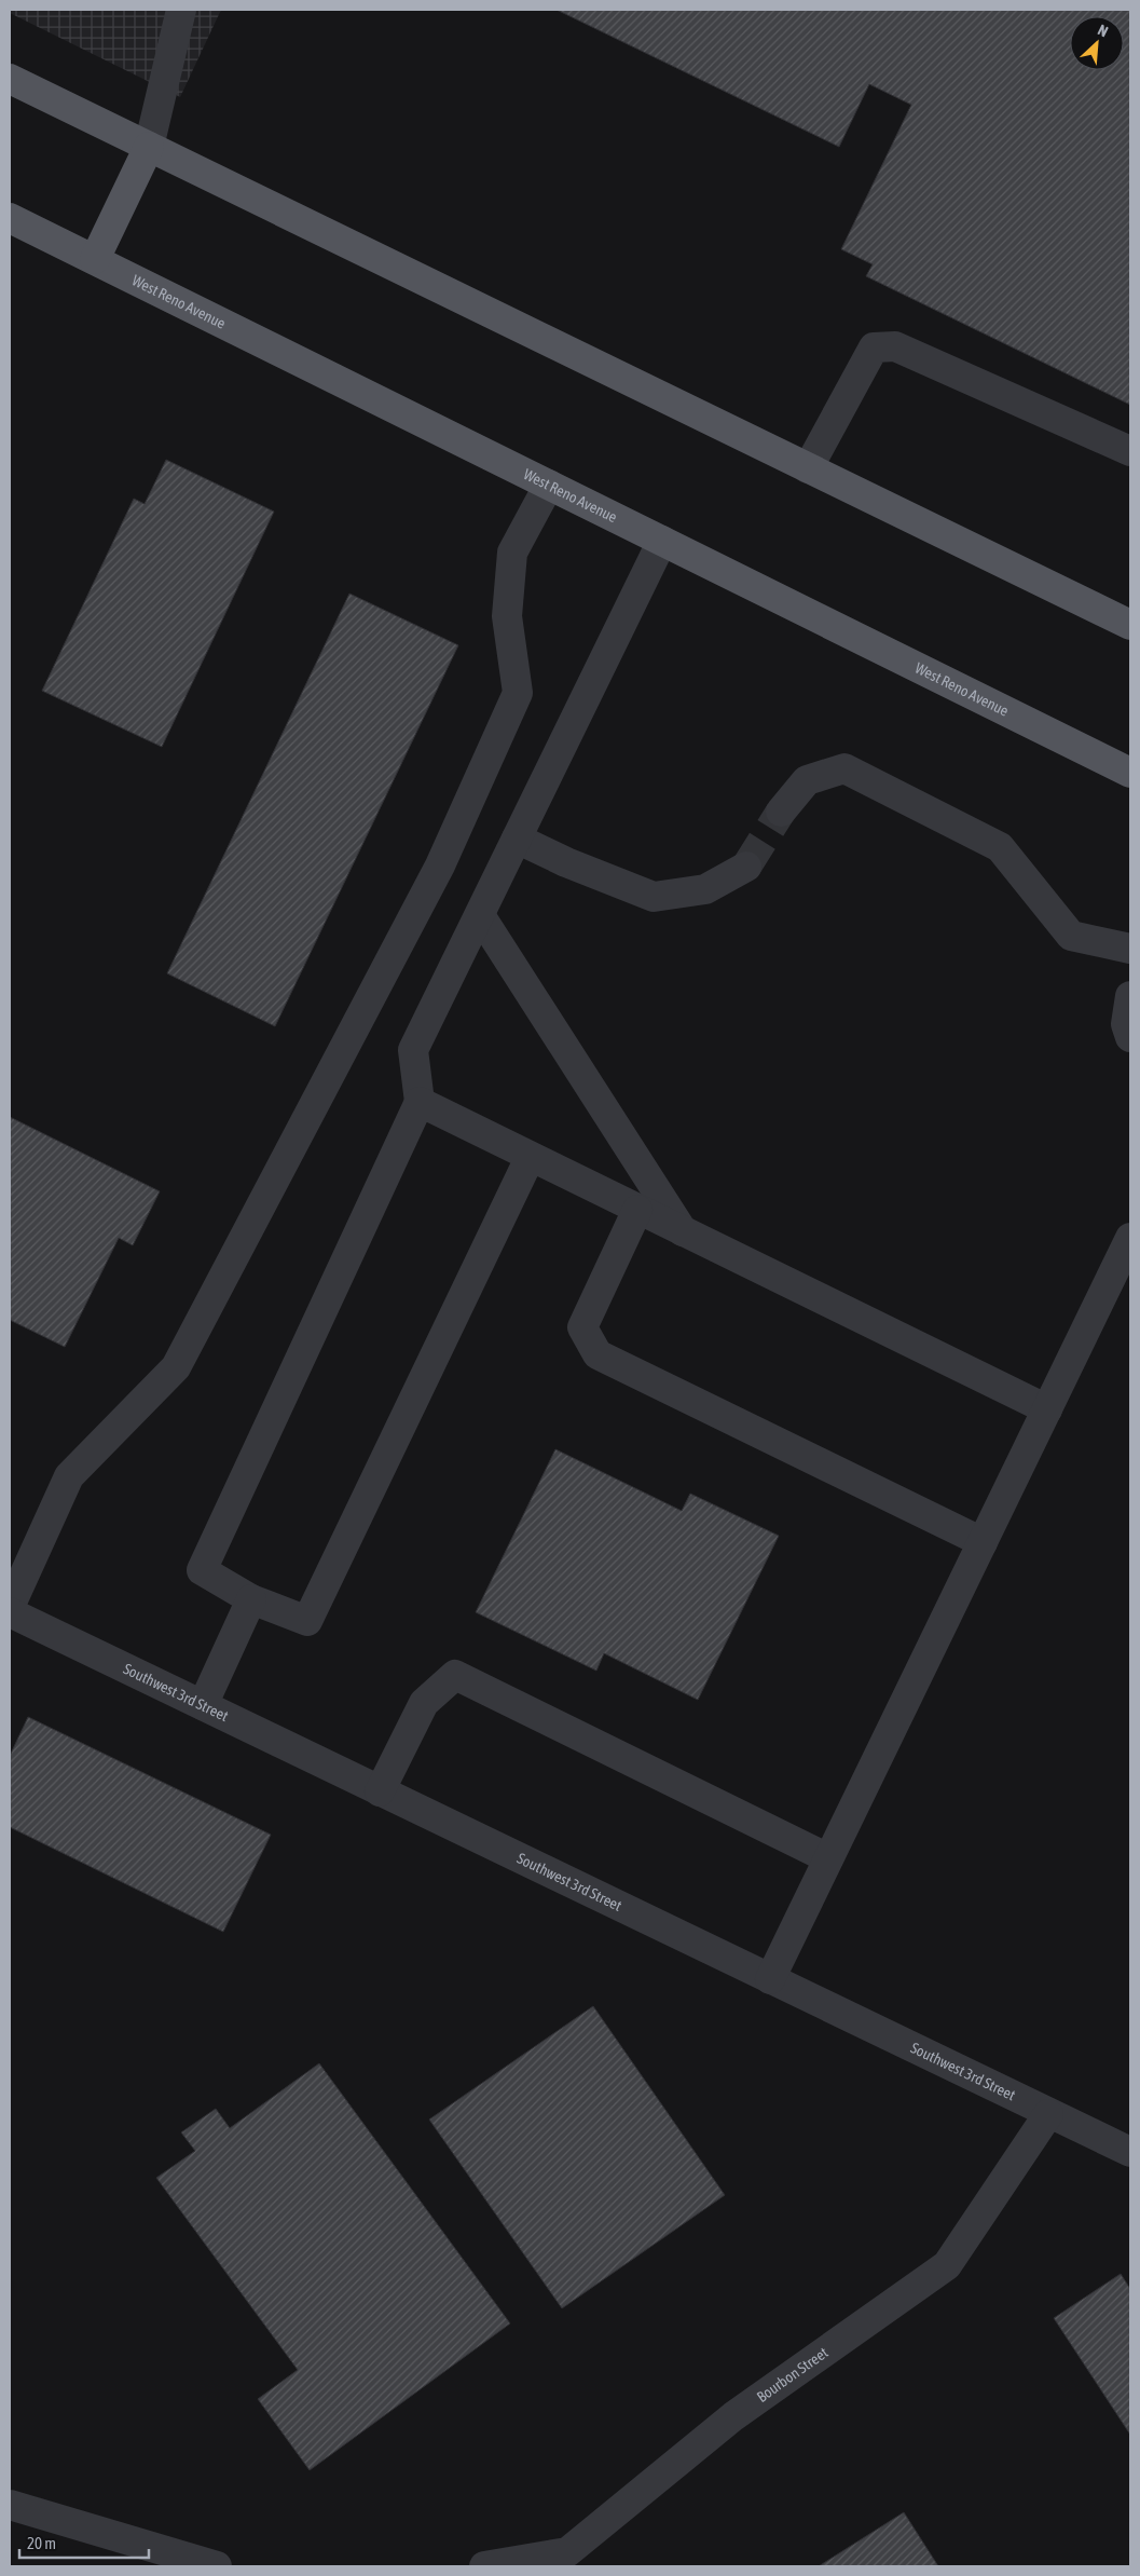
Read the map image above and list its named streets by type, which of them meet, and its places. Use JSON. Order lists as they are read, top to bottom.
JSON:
{
  "streets": {
    "main road": ["West Reno Avenue"],
    "street": ["Southwest 3rd Street", "Bourbon Street"]
  },
  "crossings": [
    ["Southwest 3rd Street", "Bourbon Street"]
  ],
  "scale_bar": "20 m",
  "north": "top right"
}
